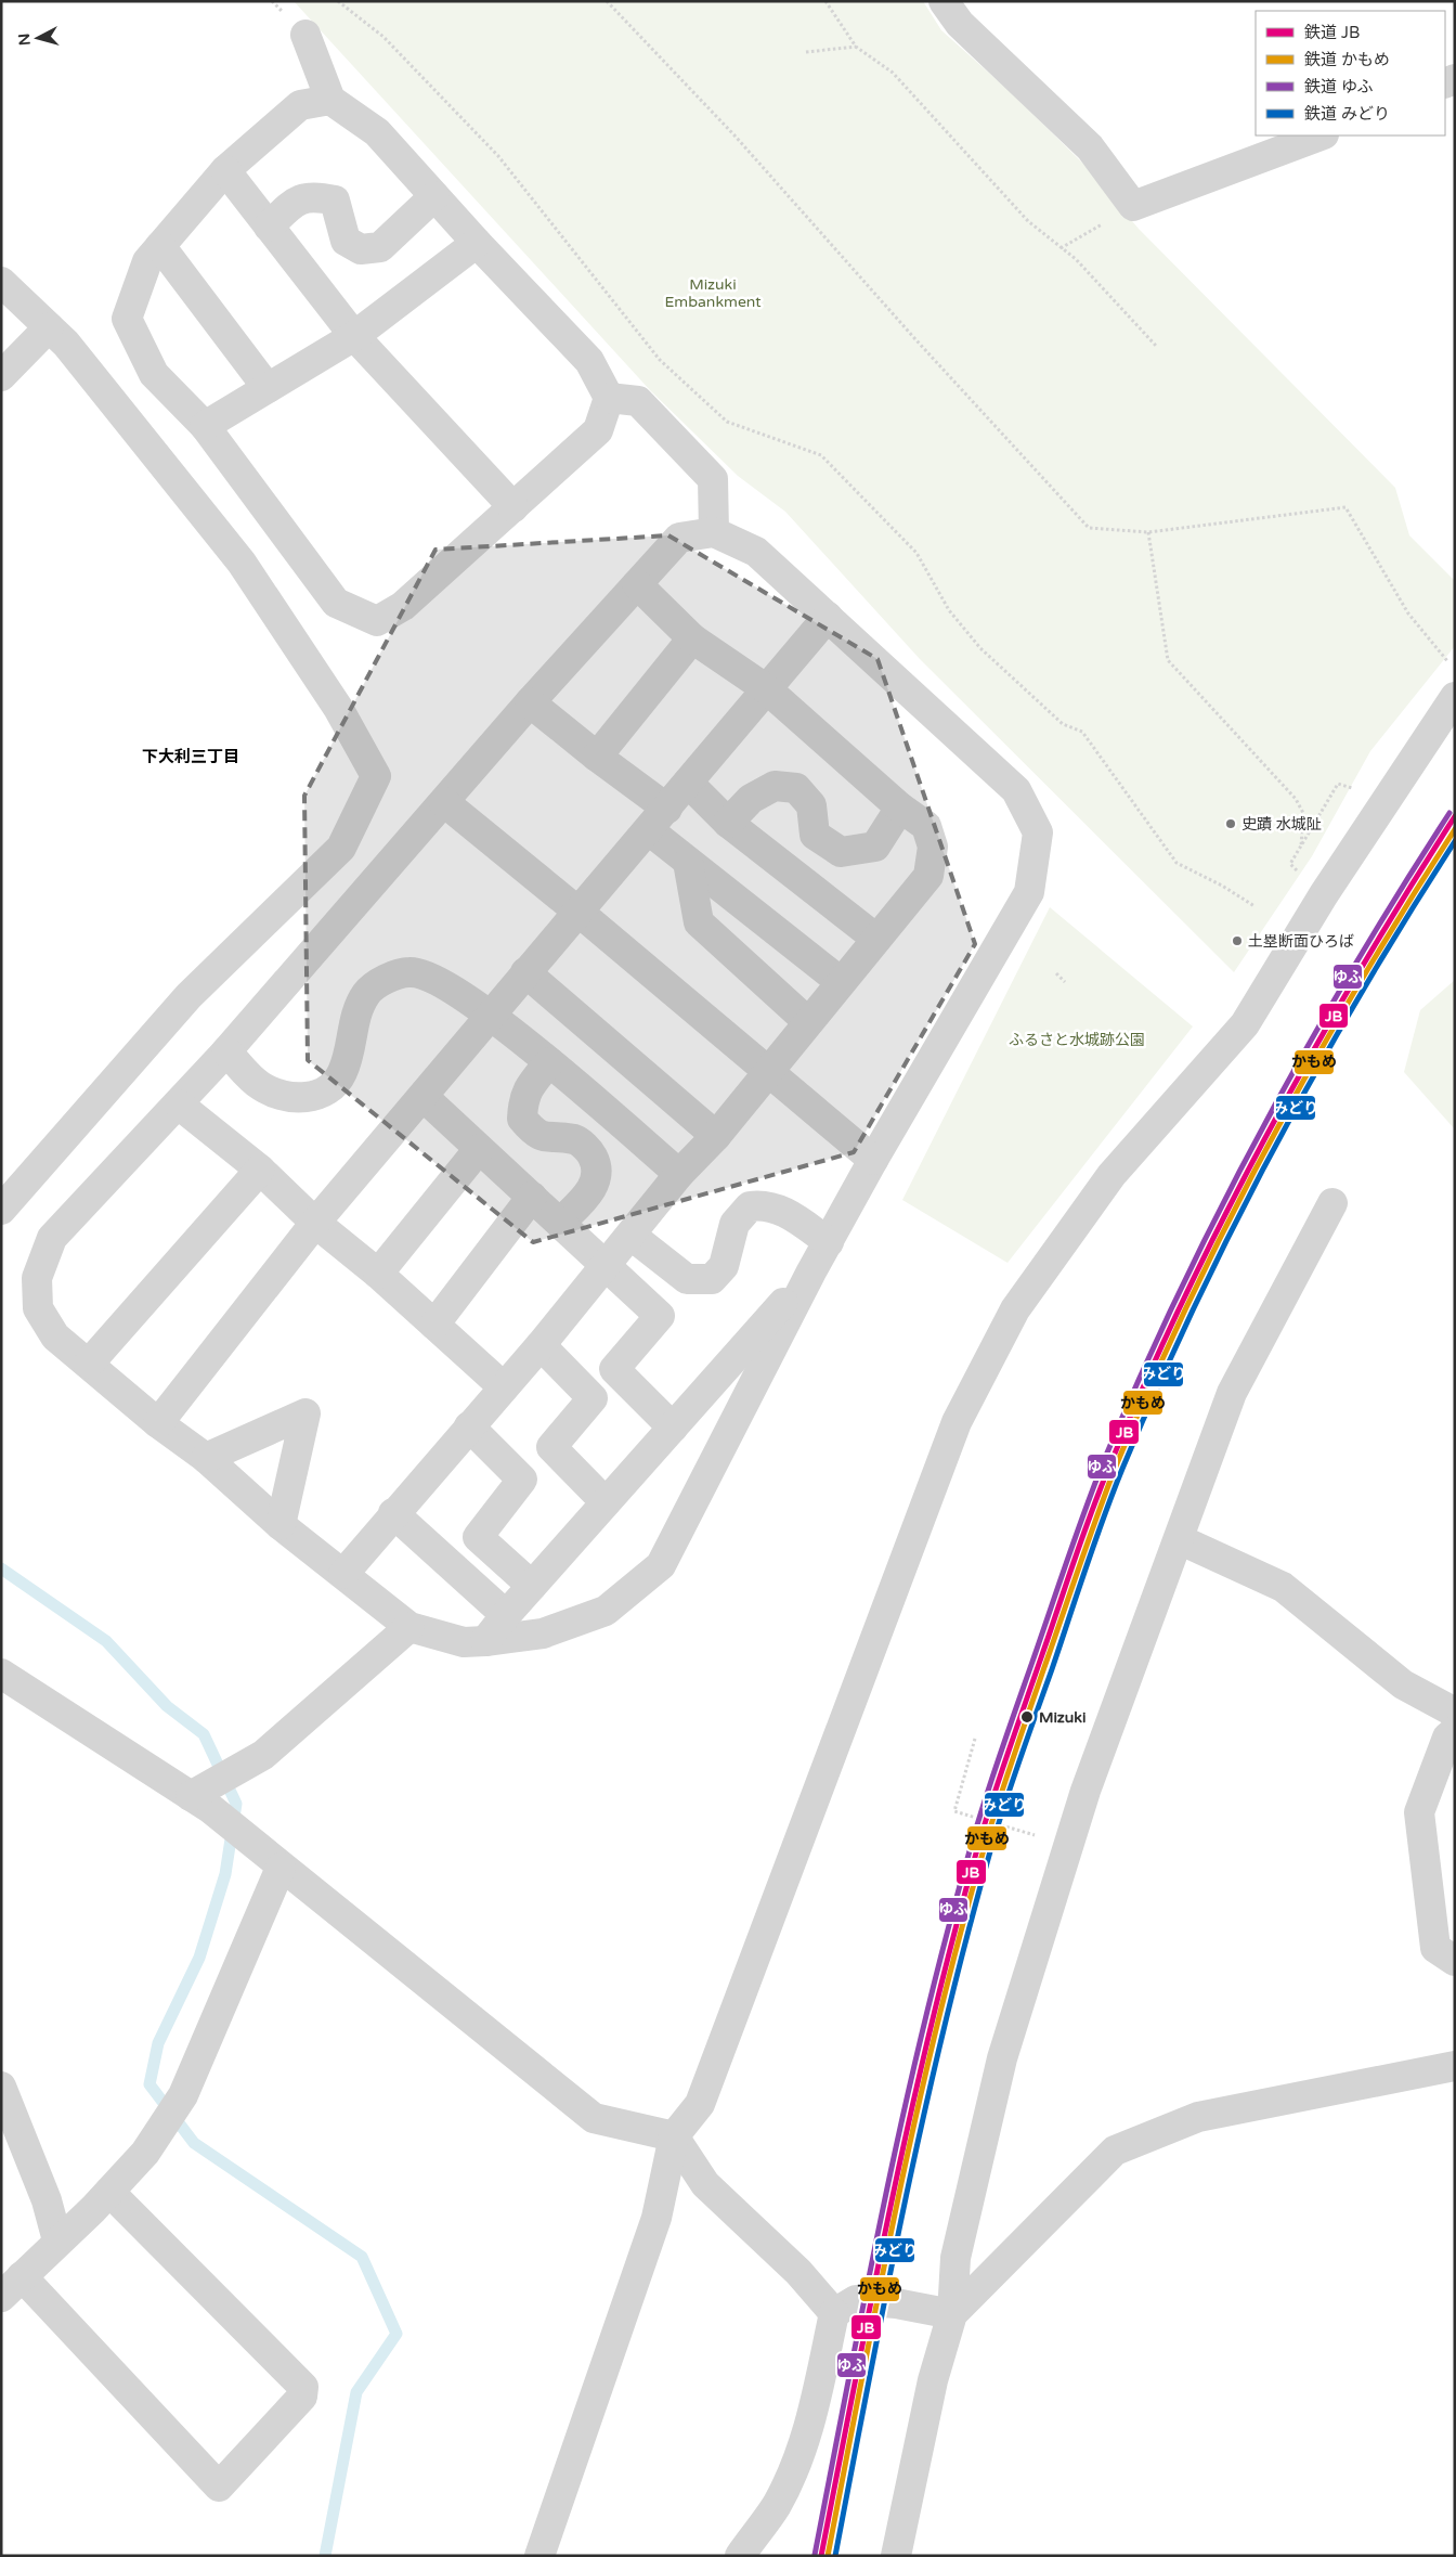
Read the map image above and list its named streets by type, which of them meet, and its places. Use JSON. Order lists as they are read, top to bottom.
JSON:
{
  "districts": ["下大利三丁目"],
  "parks": ["Mizuki Embankment", "ふるさと水城跡公園"],
  "places": ["史蹟 水城阯", "土塁断面ひろば", "Mizuki"],
  "lines": [
    "rail line ゆふ",
    "rail line JB",
    "rail line かもめ",
    "rail line みどり"
  ],
  "legend": [
    "鉄道 JB",
    "鉄道 かもめ",
    "鉄道 ゆふ",
    "鉄道 みどり"
  ],
  "north": "left"
}
